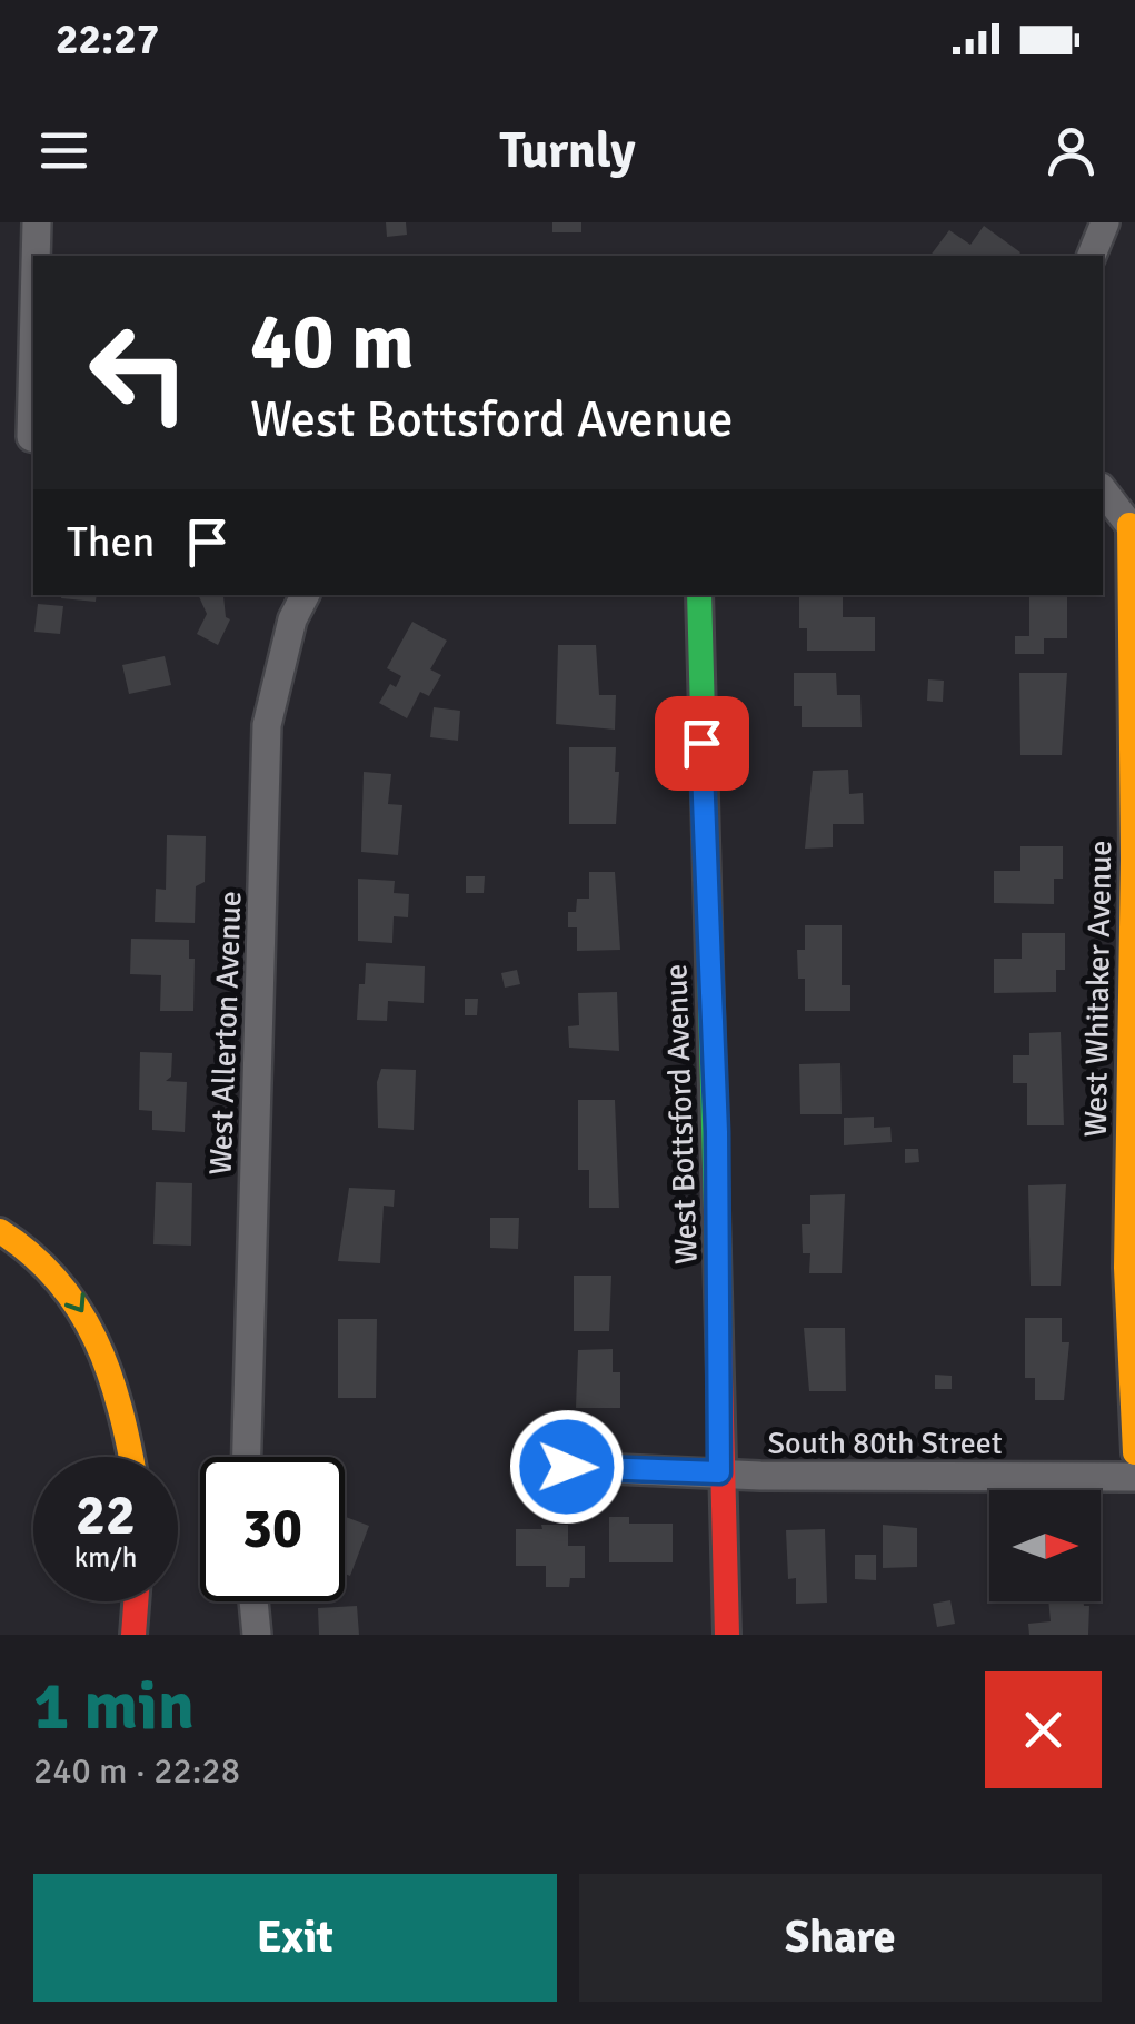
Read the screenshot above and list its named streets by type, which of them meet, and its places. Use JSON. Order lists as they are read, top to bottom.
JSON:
{
  "streets": {
    "main road": ["West Whitaker Avenue", "West Bottsford Avenue"],
    "street": ["West Allerton Avenue", "South 80th Street"]
  },
  "crossings": [
    ["West Bottsford Avenue", "South 80th Street"]
  ],
  "north": "right",
  "page": {
    "status": "22:27",
    "header": "Turnly",
    "turn": ["40 m", "West Bottsford Avenue"],
    "then": "Then",
    "speed": "22 km/h",
    "limit": "30",
    "heading": ["1 min", "240 m · 22:28"],
    "buttons": ["Exit", "Share"]
  }
}
